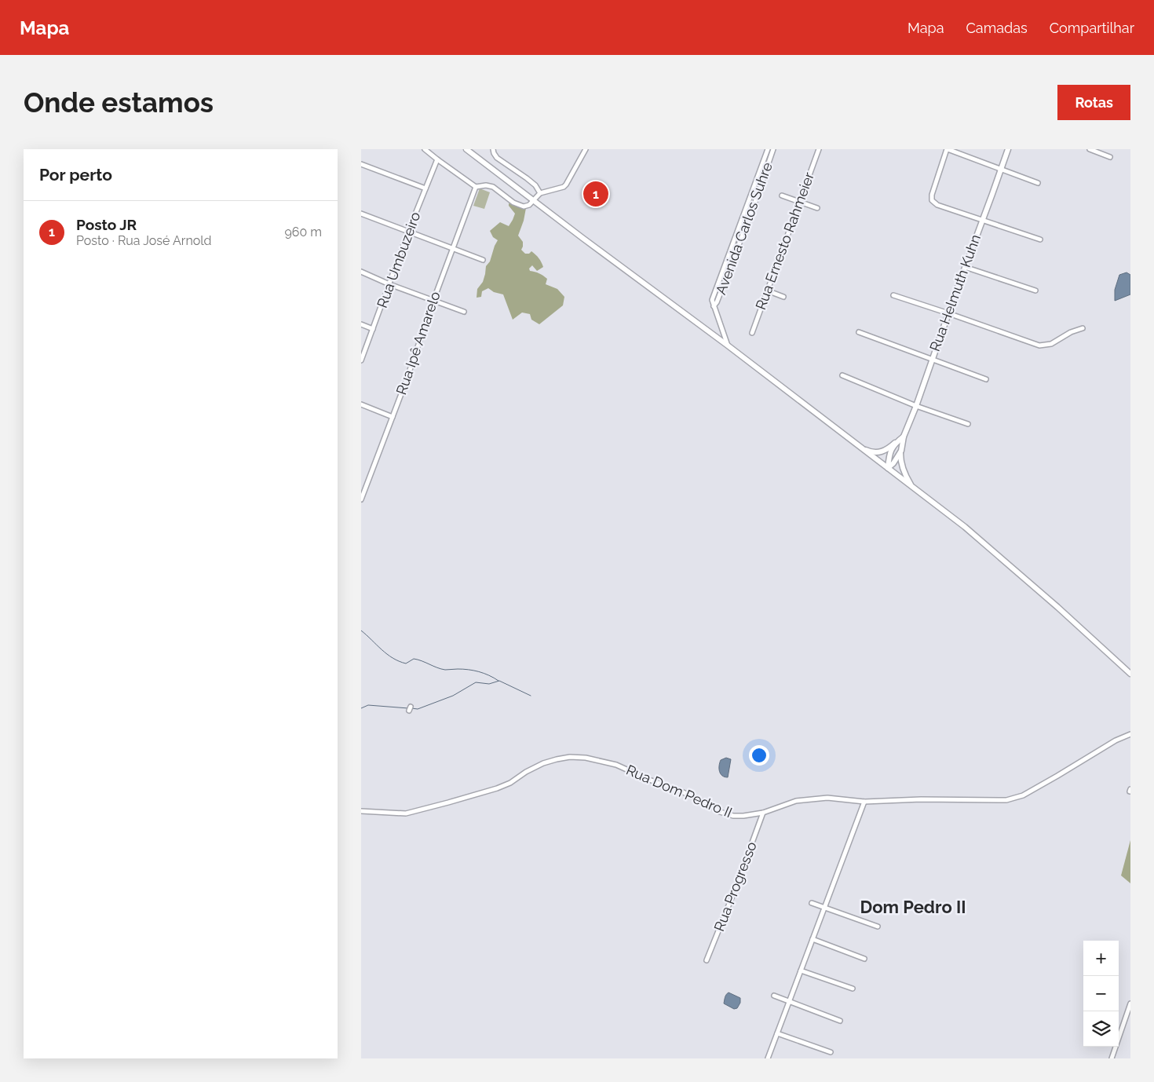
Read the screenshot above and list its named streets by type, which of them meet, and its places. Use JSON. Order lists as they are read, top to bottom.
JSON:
{
  "streets": {
    "main road": ["Rua Helmuth Kuhn"],
    "street": [
      "Avenida Carlos Suhre",
      "Rua Ernesto Rahmeier",
      "Rua Umbuzeiro",
      "Rua Ipê Amarelo",
      "Rua Dom Pedro II",
      "Rua Progresso"
    ]
  },
  "crossings": [
    ["Rua Dom Pedro II", "Rua Progresso"]
  ],
  "districts": ["Dom Pedro II"],
  "page": {
    "header": "Mapa",
    "nav": ["Mapa", "Camadas", "Compartilhar"],
    "buttons": "Rotas",
    "title": "Onde estamos",
    "heading": "Por perto",
    "pins": "1",
    "list": [
      {
        "mark": "1",
        "name": "Posto JR",
        "note": "Posto · Rua José Arnold",
        "value": "960 m"
      }
    ],
    "map_buttons": ["+", "−"]
  }
}
